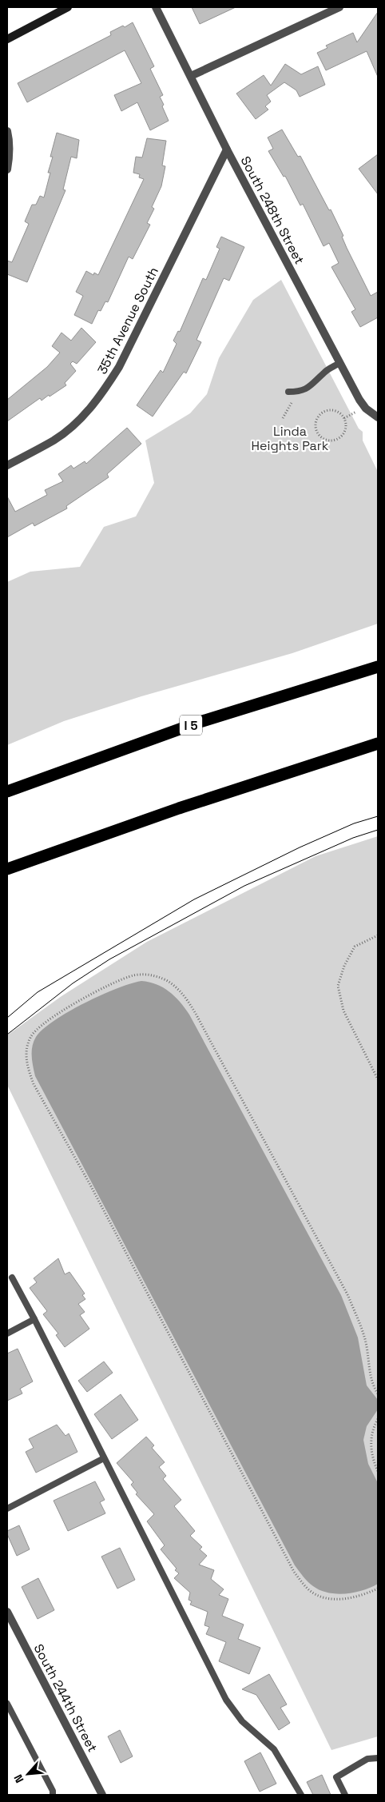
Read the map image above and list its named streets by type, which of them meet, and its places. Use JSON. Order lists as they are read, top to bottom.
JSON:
{
  "streets": {
    "highway": ["I 5"],
    "street": ["South 248th Street", "35th Avenue South", "South 244th Street"]
  },
  "crossings": [
    ["South 248th Street", "35th Avenue South"]
  ],
  "parks": ["Linda Heights Park"],
  "north": "bottom left"
}
